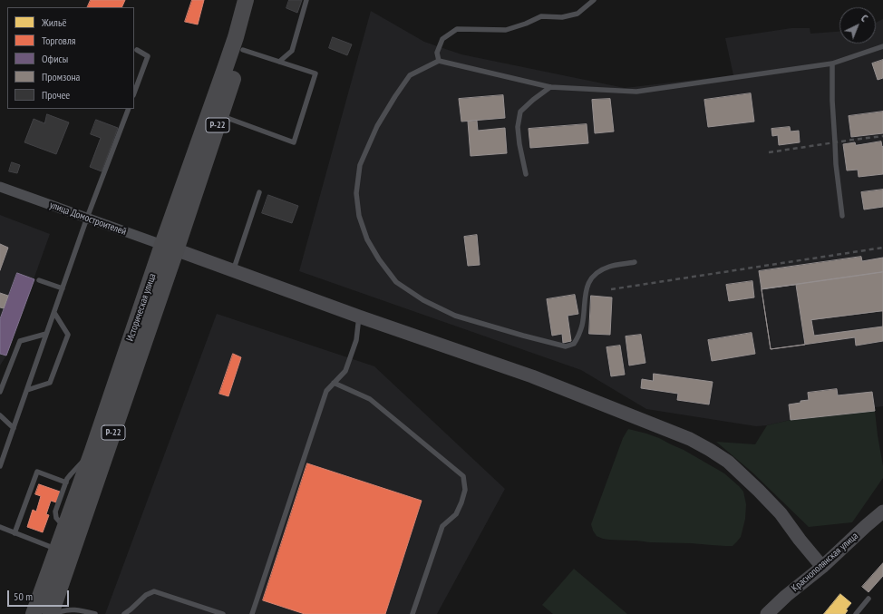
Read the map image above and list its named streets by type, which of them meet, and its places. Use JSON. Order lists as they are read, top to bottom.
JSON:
{
  "streets": {
    "highway": ["Р-22", "Историческая улица"],
    "main road": ["Краснополянская улица"],
    "street": ["улица Домостроителей"]
  },
  "crossings": [
    ["улица Домостроителей", "Историческая улица"]
  ],
  "legend": [
    "Жильё",
    "Торговля",
    "Офисы",
    "Промзона",
    "Прочее"
  ],
  "scale_bar": "50 m",
  "north": "top right"
}
